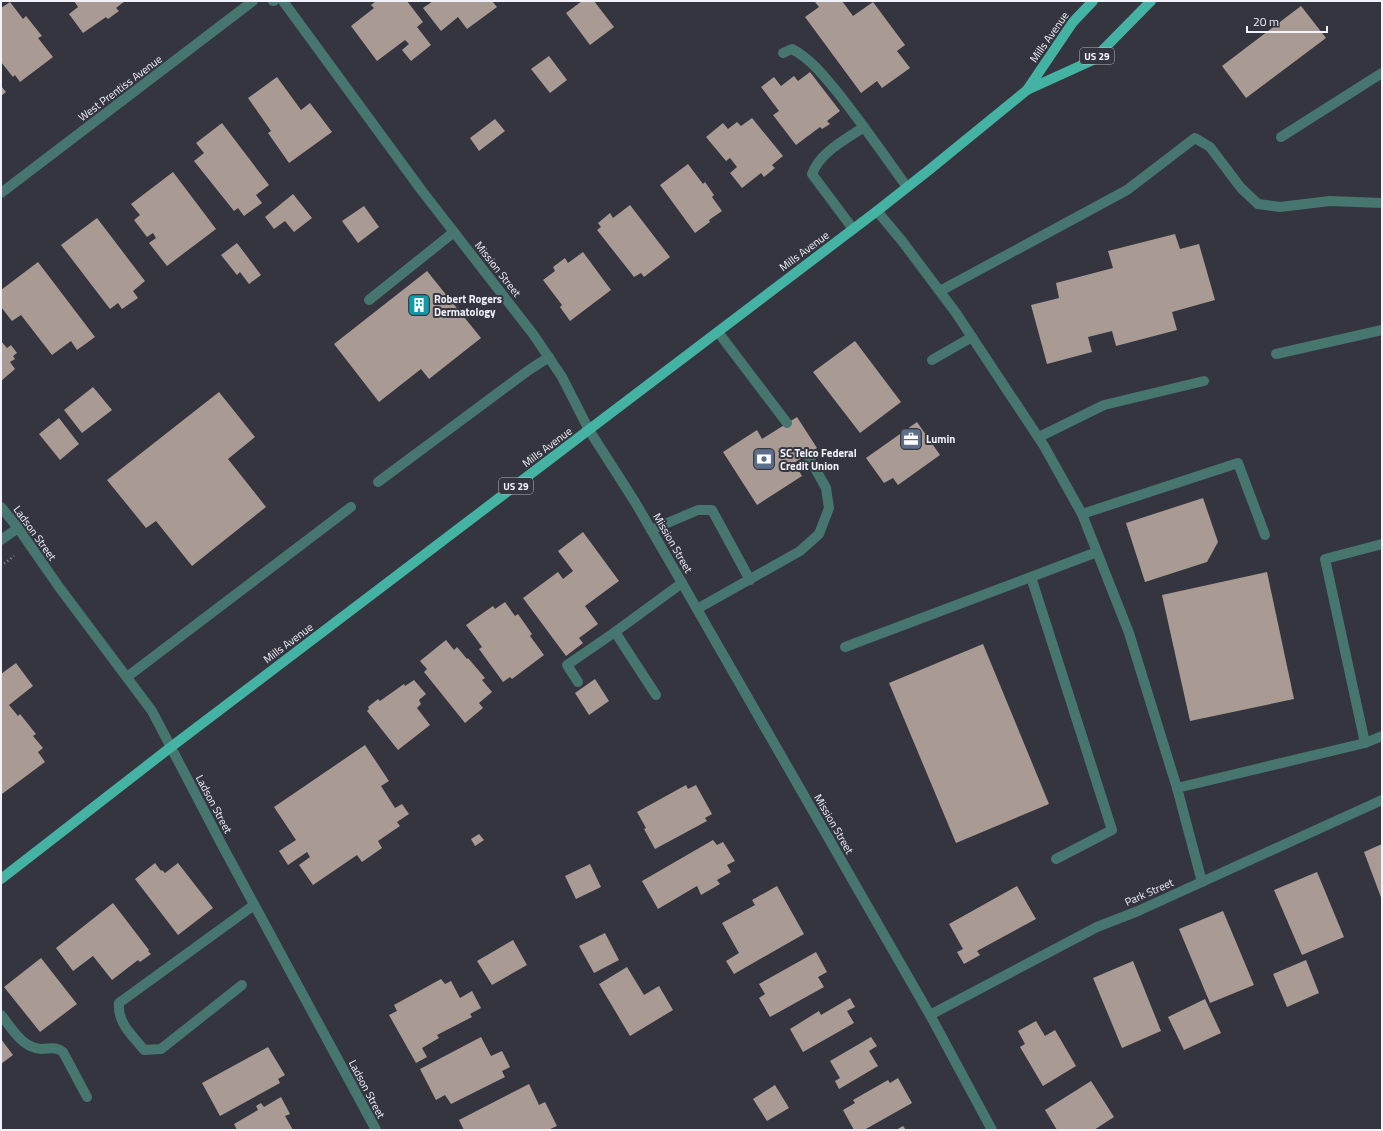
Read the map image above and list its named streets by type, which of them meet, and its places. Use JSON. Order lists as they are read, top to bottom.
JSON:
{
  "streets": {
    "main road": ["Mills Avenue", "US 29"],
    "street": [
      "West Prentiss Avenue",
      "Mission Street",
      "Ladson Street",
      "Park Street"
    ]
  },
  "crossings": [
    ["Mills Avenue", "Mission Street"],
    ["Mills Avenue", "Ladson Street"],
    ["Mission Street", "Park Street"]
  ],
  "places": {
    "building": ["Robert Rogers Dermatology"],
    "office": ["Lumin"],
    "bank": ["SC Telco Federal Credit Union"]
  },
  "scale_bar": "20 m"
}
